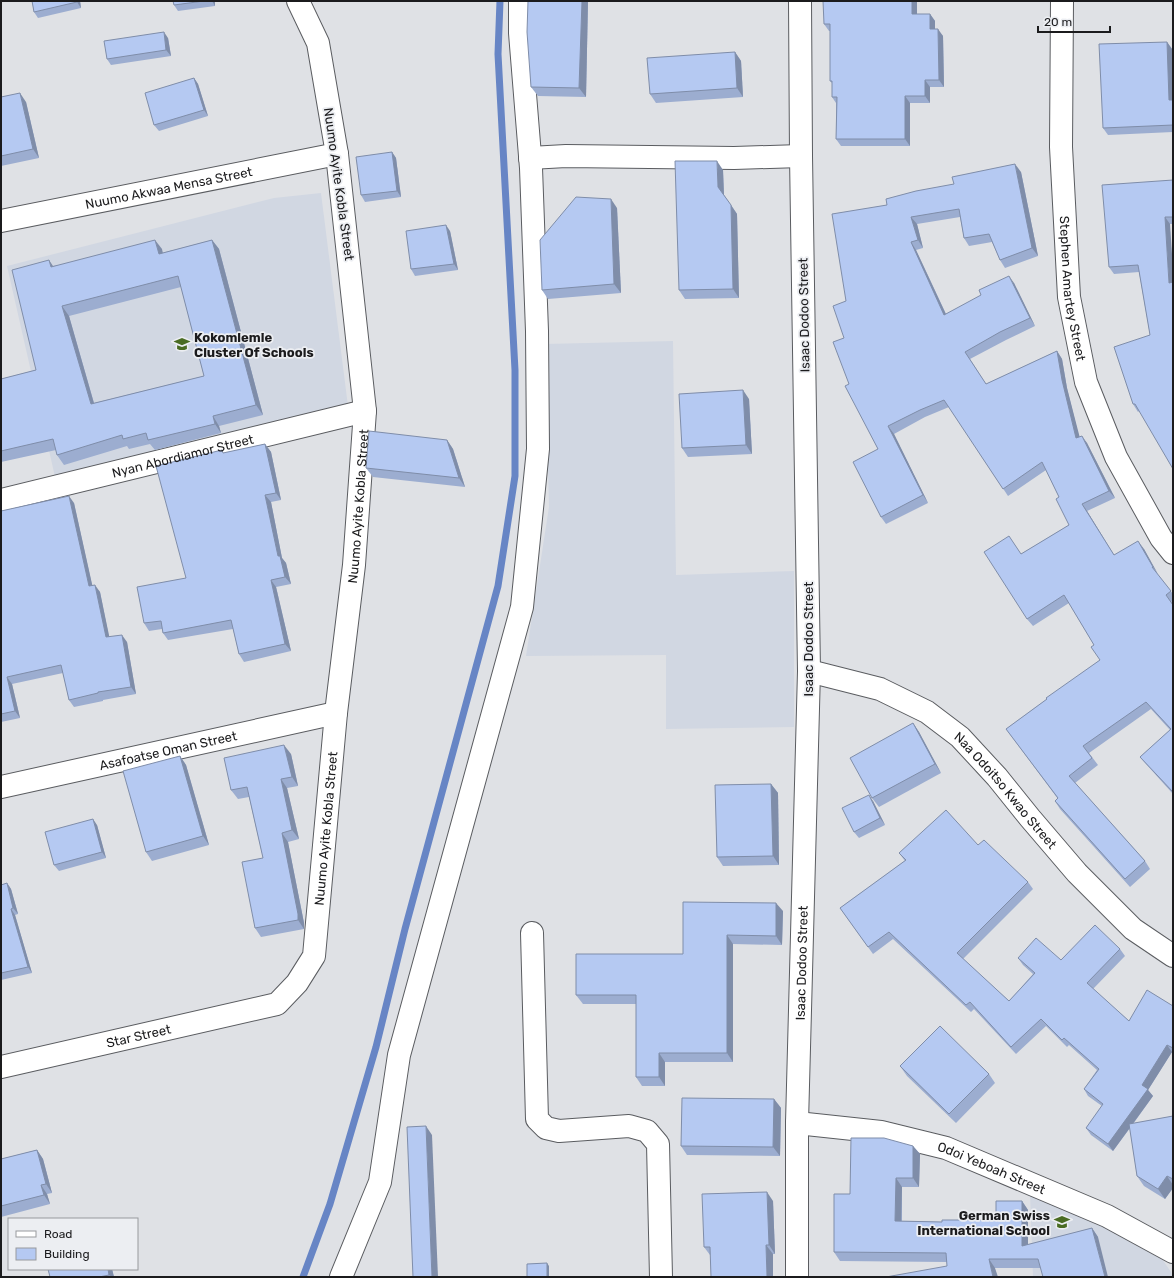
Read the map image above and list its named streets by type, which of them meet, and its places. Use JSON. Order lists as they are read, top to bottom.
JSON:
{
  "streets": {
    "street": [
      "Nuumo Ayite Kobla Street",
      "Nuumo Akwaa Mensa Street",
      "Stephen Amartey Street",
      "Isaac Dodoo Street",
      "Nyan Abordiamor Street",
      "Asafoatse Oman Street",
      "Naa Odoitso Kwao Street",
      "Star Street",
      "Odoi Yeboah Street"
    ]
  },
  "crossings": [
    ["Nuumo Ayite Kobla Street", "Nuumo Akwaa Mensa Street"],
    ["Nuumo Ayite Kobla Street", "Nyan Abordiamor Street"],
    ["Nuumo Ayite Kobla Street", "Asafoatse Oman Street"],
    ["Nuumo Ayite Kobla Street", "Star Street"],
    ["Isaac Dodoo Street", "Naa Odoitso Kwao Street"],
    ["Isaac Dodoo Street", "Odoi Yeboah Street"]
  ],
  "places": {
    "school or university": ["Kokomlemle Cluster Of Schools", "German Swiss International School"]
  },
  "legend": ["Road", "Building"],
  "scale_bar": "20 m"
}
